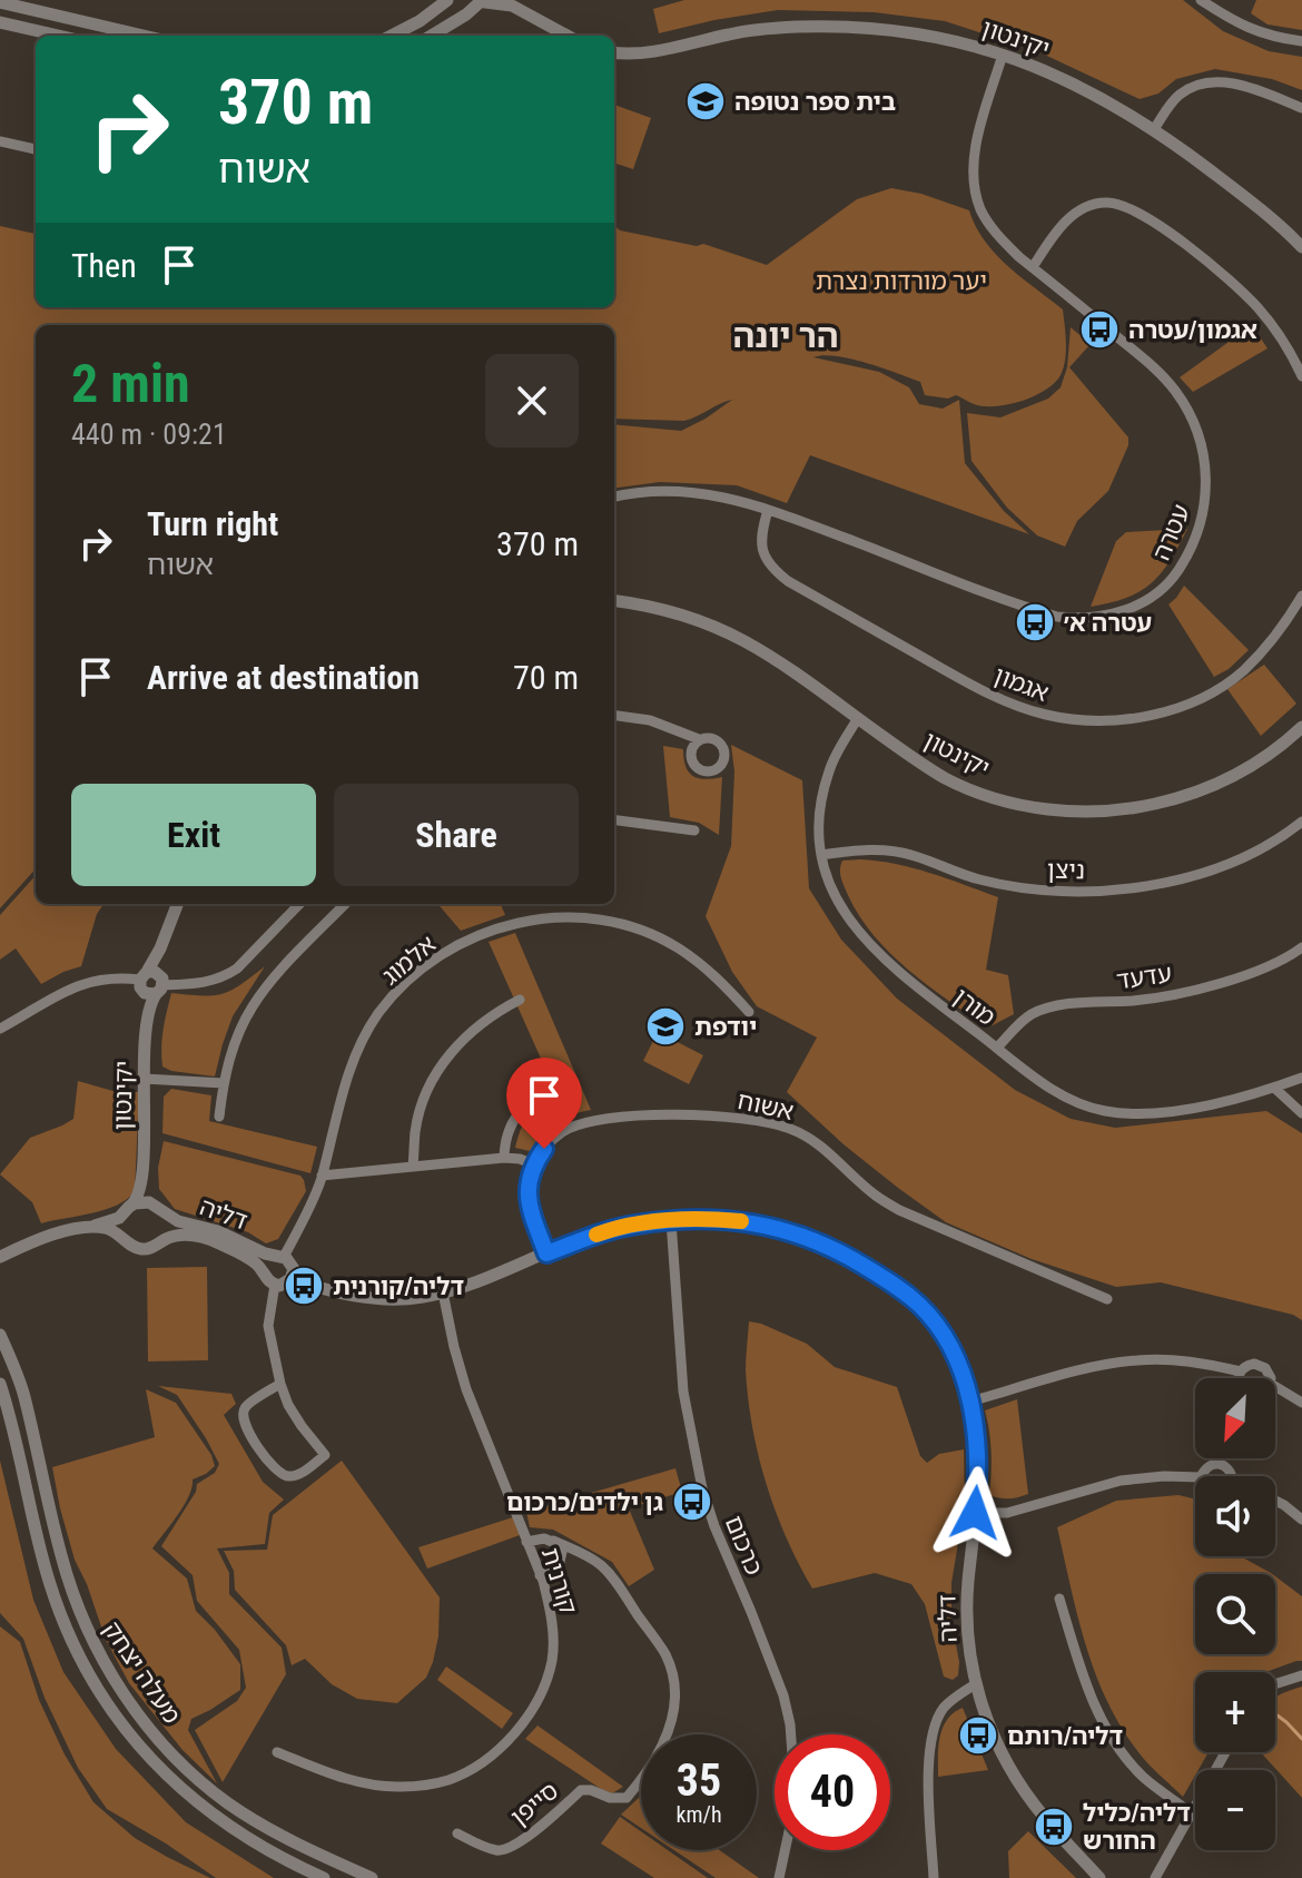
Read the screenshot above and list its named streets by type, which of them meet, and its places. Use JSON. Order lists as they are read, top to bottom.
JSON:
{
  "streets": {
    "street": [
      "יקינטון",
      "עטרה",
      "אגמון",
      "ניצן",
      "אלמוג",
      "עדעד",
      "מורן",
      "אשוח",
      "דליה",
      "כרכום",
      "קורנית",
      "מעלה יצחק",
      "סייפן"
    ]
  },
  "crossings": [
    ["יקינטון", "עטרה"],
    ["יקינטון", "מורן"],
    ["יקינטון", "דליה"],
    ["עטרה", "אגמון"],
    ["ניצן", "מורן"],
    ["אלמוג", "דליה"],
    ["עדעד", "מורן"],
    ["דליה", "כרכום"],
    ["דליה", "קורנית"],
    ["קורנית", "סייפן"]
  ],
  "districts": ["הר יונה"],
  "parks": ["יער מורדות נצרת"],
  "places": {
    "school or university": ["בית ספר נטופה", "יודפת"],
    "bus stop": [
      "אגמון/עטרה",
      "עטרה א׳",
      "דליה/קורנית",
      "גן ילדים/כרכום",
      "דליה/רותם",
      "דליה/כליל החורש"
    ]
  },
  "north": "bottom left",
  "page": {
    "turn": ["370 m", "אשוח"],
    "then": "Then",
    "heading": ["2 min", "440 m · 09:21"],
    "list": [
      {
        "name": "Turn right",
        "note": "אשוח",
        "value": "370 m"
      },
      {
        "name": "Arrive at destination",
        "value": "70 m"
      }
    ],
    "buttons": ["Exit", "Share"],
    "map_buttons": ["+", "−"],
    "speed": "35 km/h",
    "limit": "40"
  }
}
